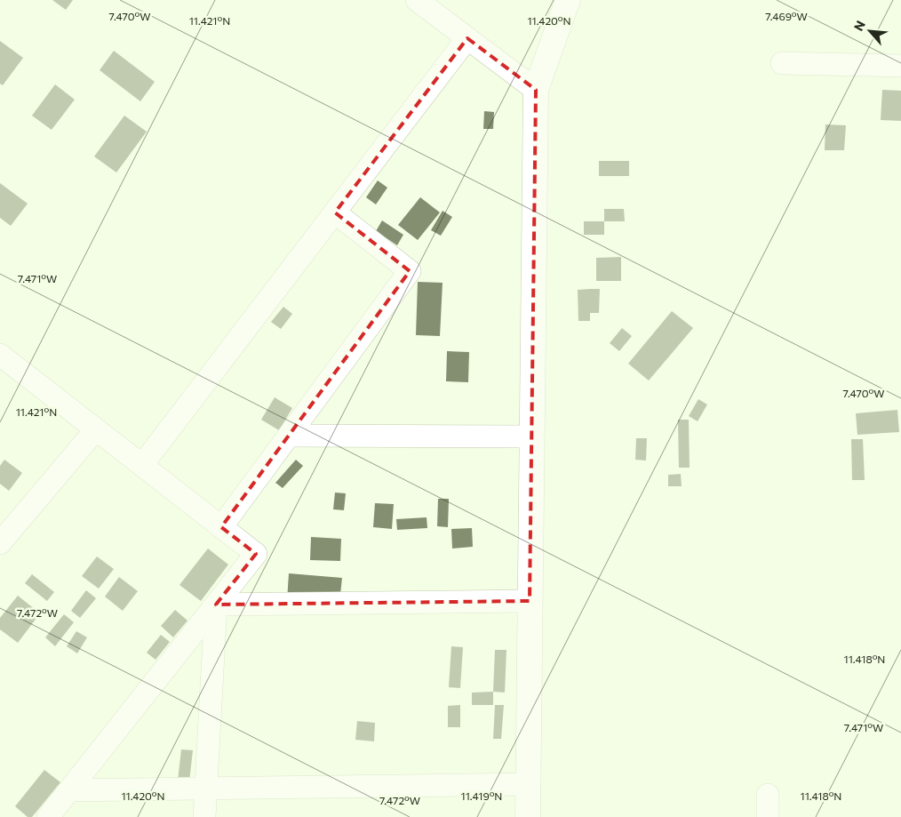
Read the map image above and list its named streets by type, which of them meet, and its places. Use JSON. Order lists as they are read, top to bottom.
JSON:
{
  "north": "top left",
  "coordinates": [
    "7.470°W",
    "7.469°W",
    "11.421°N",
    "11.420°N",
    "7.471°W",
    "7.472°W",
    "11.418°N",
    "11.419°N"
  ]
}
